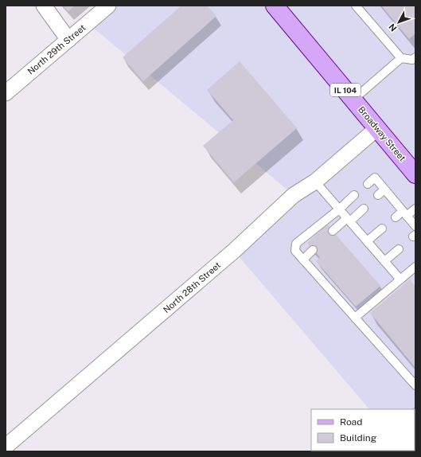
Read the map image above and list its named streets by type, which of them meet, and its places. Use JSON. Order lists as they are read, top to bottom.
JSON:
{
  "streets": {
    "main road": ["IL 104", "Broadway Street"],
    "street": ["North 29th Street", "North 28th Street"]
  },
  "crossings": [
    ["Broadway Street", "North 28th Street"]
  ],
  "legend": ["Road", "Building"],
  "north": "bottom left"
}
